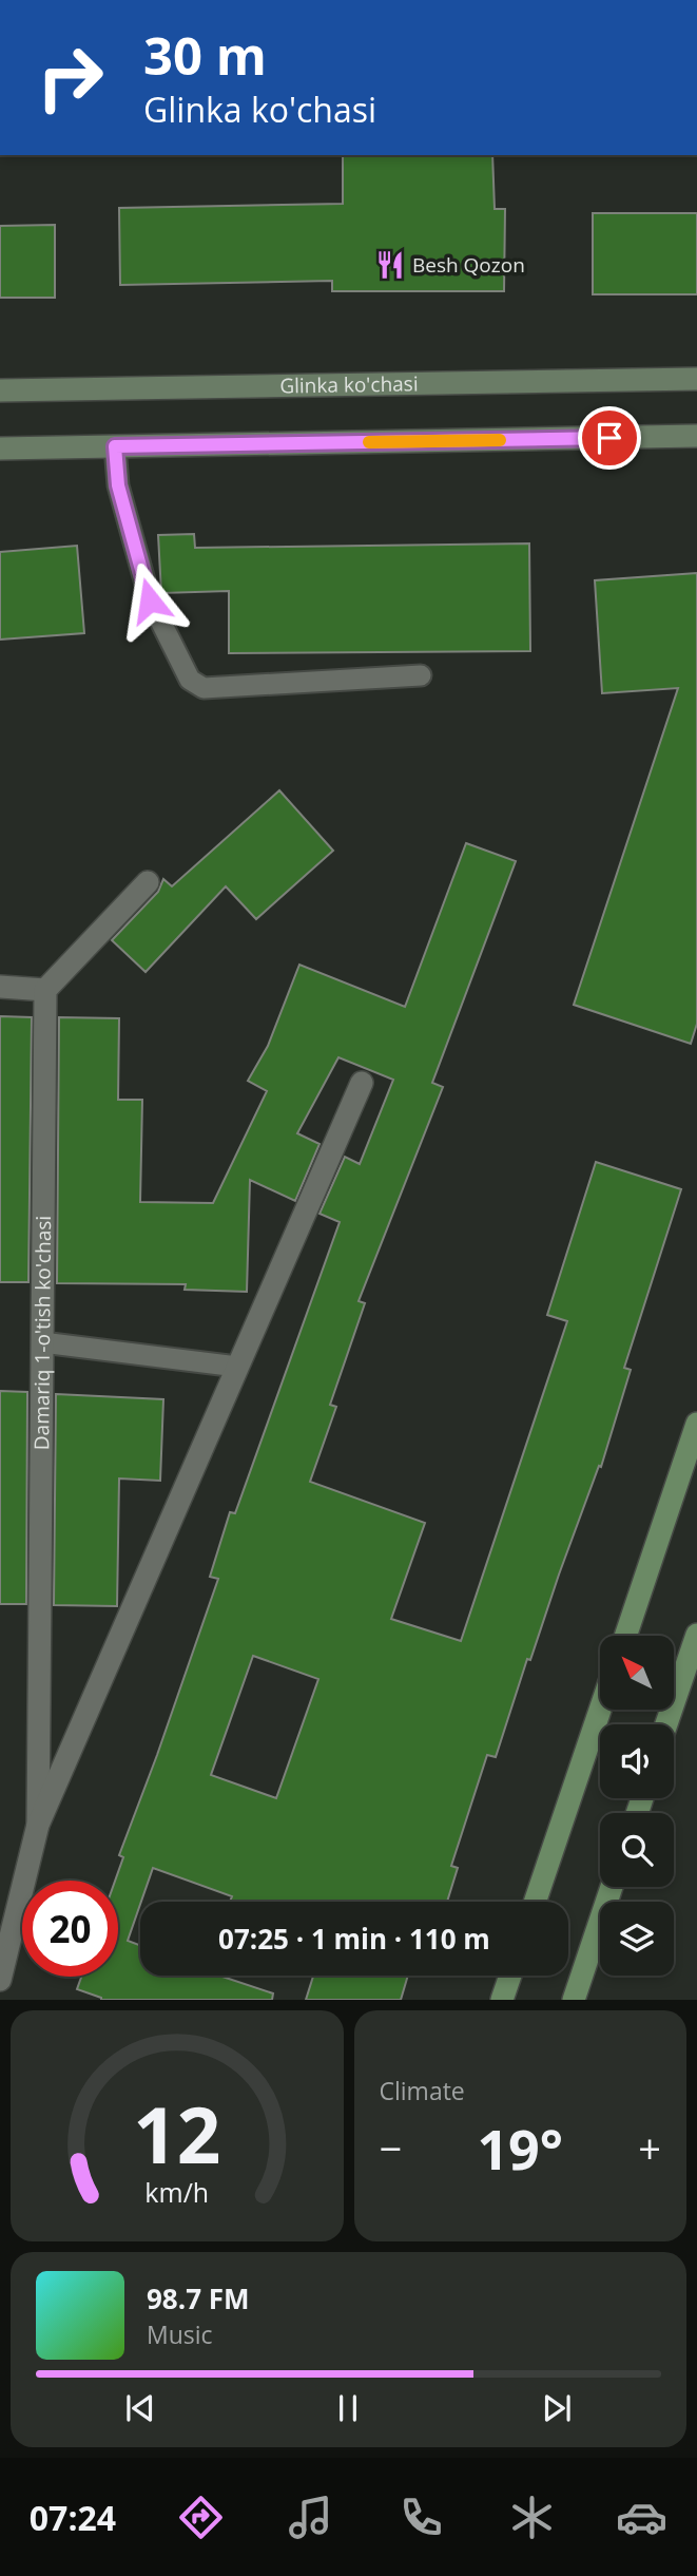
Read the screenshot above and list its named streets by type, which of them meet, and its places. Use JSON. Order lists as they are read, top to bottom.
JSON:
{
  "streets": {
    "main road": ["Glinka ko'chasi"],
    "street": ["Damariq 1-o'tish ko'chasi"]
  },
  "places": {
    "restaurant": ["Besh Qozon"]
  },
  "north": "top left",
  "page": {
    "turn": ["30 m", "Glinka ko'chasi"],
    "limit": "20",
    "trip": "07:25 · 1 min · 110 m",
    "tile": "Climate",
    "heat": ["−", "19°", "+"],
    "song": ["98.7 FM", "Music"],
    "tabs": "07:24",
    "gauge": ["12", "km/h"]
  }
}
